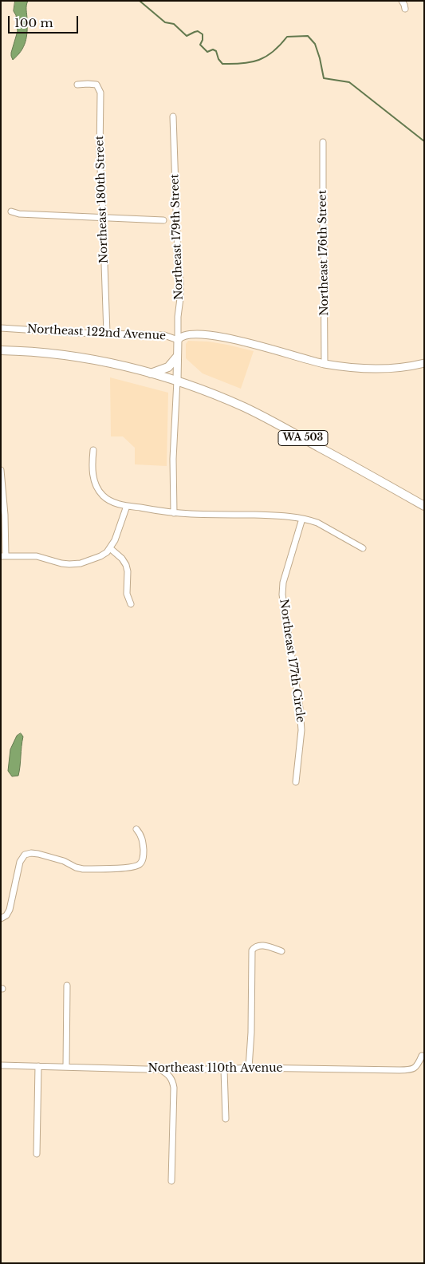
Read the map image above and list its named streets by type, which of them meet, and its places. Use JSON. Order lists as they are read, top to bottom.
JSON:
{
  "streets": {
    "highway": ["Northeast 122nd Avenue", "WA 503"],
    "main road": ["Northeast 179th Street"],
    "street": [
      "Northeast 180th Street",
      "Northeast 176th Street",
      "Northeast 177th Circle",
      "Northeast 110th Avenue"
    ]
  },
  "crossings": [
    ["Northeast 180th Street", "Northeast 122nd Avenue"],
    ["Northeast 179th Street", "Northeast 122nd Avenue"],
    ["Northeast 176th Street", "Northeast 122nd Avenue"]
  ],
  "scale_bar": "100 m"
}
